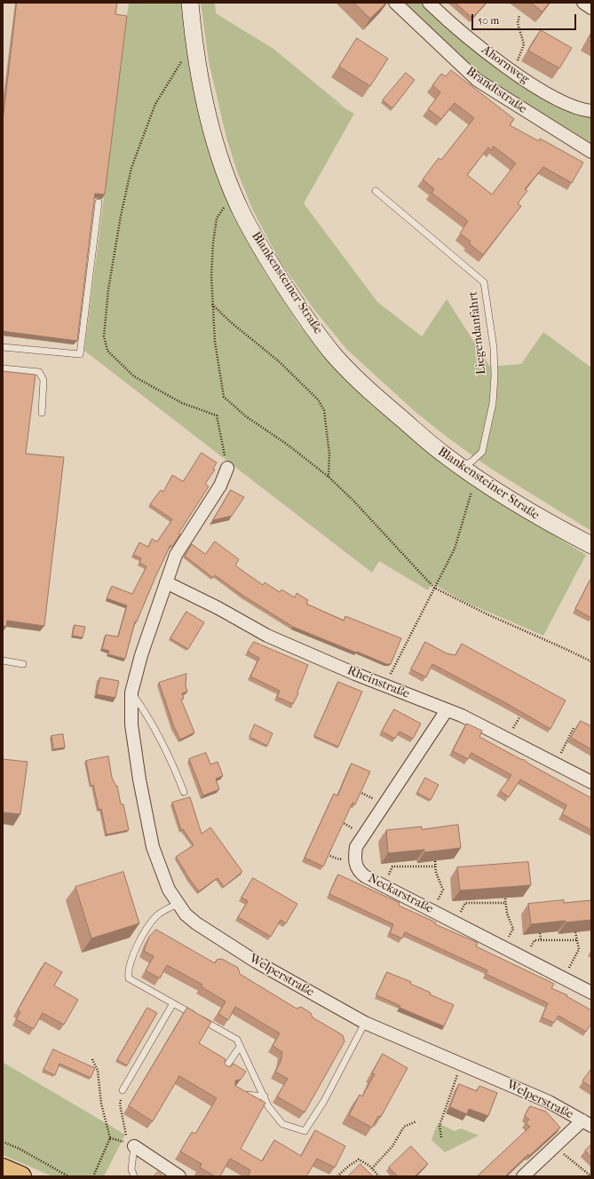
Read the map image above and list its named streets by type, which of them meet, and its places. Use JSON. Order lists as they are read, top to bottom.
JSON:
{
  "streets": {
    "main road": ["Blankensteiner Straße"],
    "street": [
      "Ahornweg",
      "Brandtstraße",
      "Rheinstraße",
      "Neckarstraße",
      "Welperstraße"
    ],
    "lane": ["Liegendanfahrt"]
  },
  "crossings": [
    ["Blankensteiner Straße", "Liegendanfahrt"],
    ["Rheinstraße", "Neckarstraße"]
  ],
  "scale_bar": "50 m"
}
